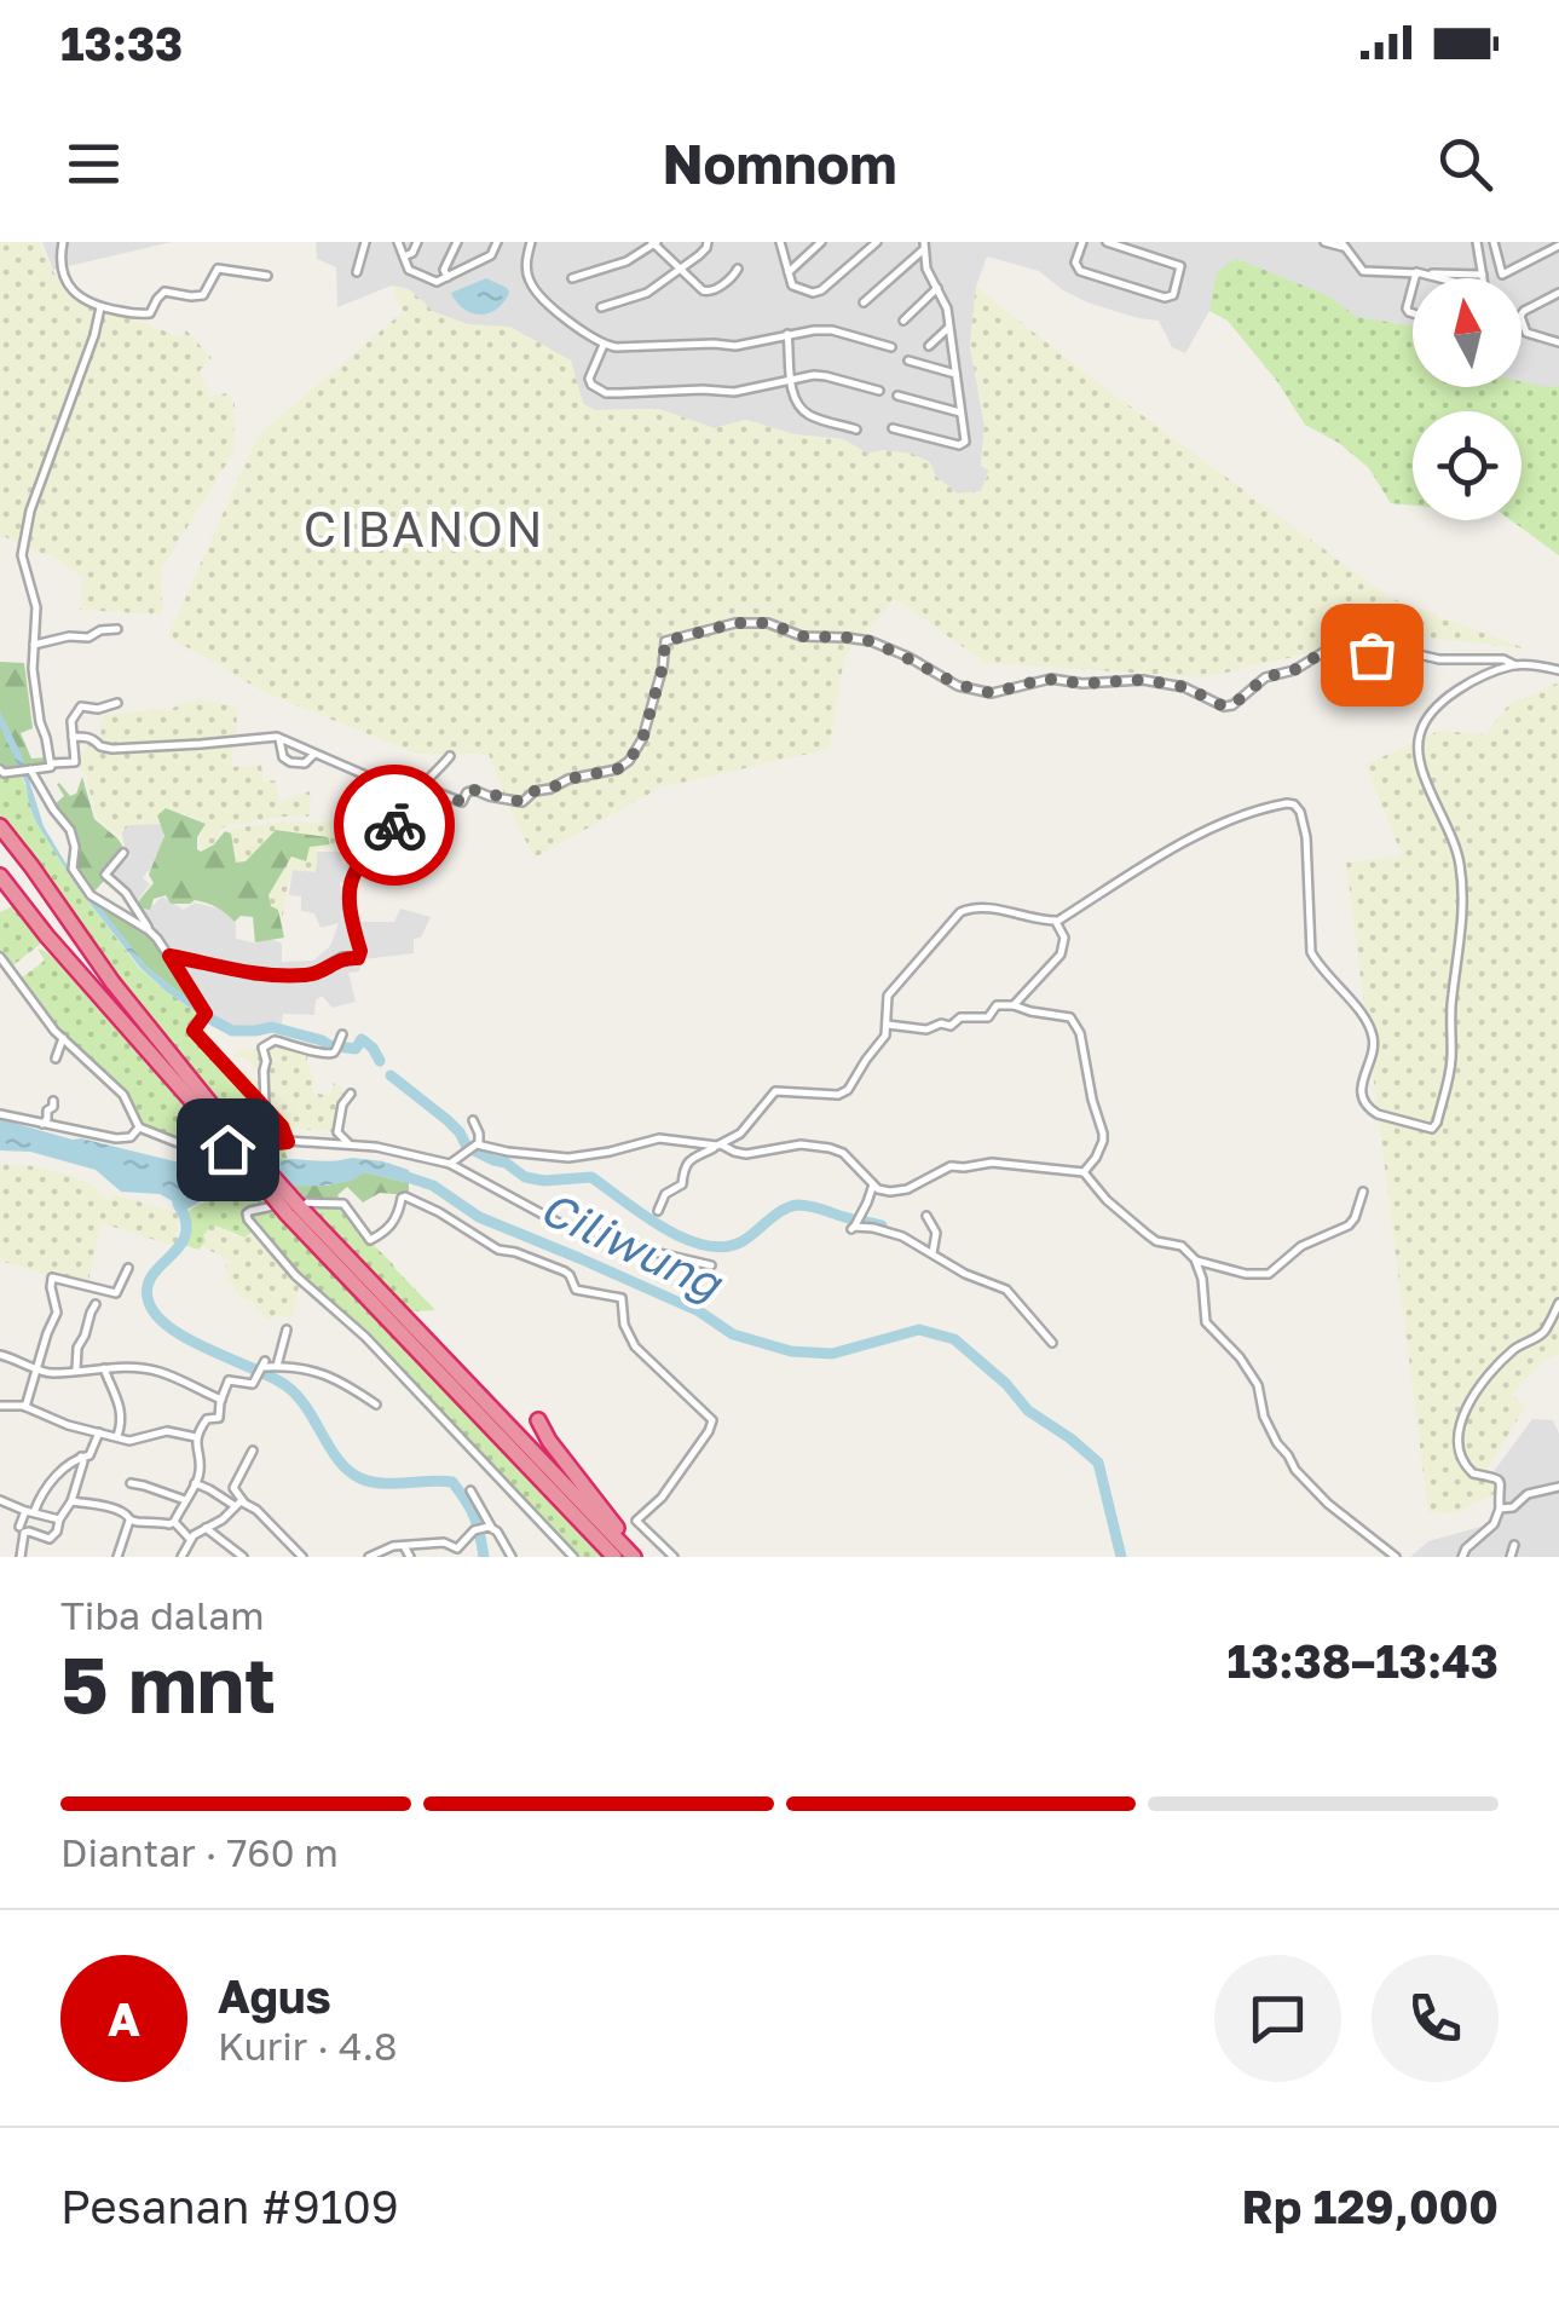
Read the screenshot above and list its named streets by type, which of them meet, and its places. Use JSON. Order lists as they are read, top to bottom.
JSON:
{
  "districts": ["CIBANON"],
  "water": ["Ciliwung"],
  "north": "top",
  "page": {
    "status": "13:33",
    "header": "Nomnom",
    "heading": ["5 mnt", "Tiba dalam", "13:38–13:43"],
    "panel": [
      "Agus",
      "Kurir · 4.8",
      "Pesanan #9109",
      "Rp 129,000"
    ],
    "bar": "Diantar · 760 m",
    "round": "A"
  }
}
